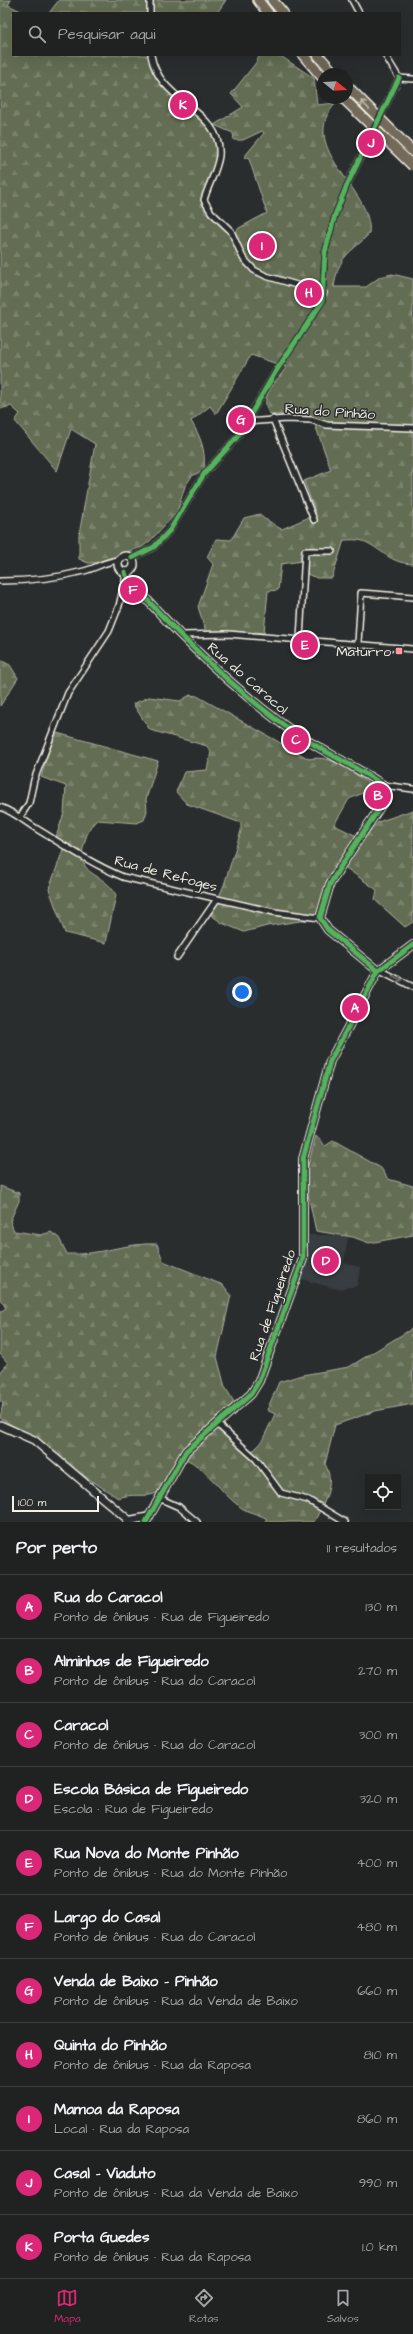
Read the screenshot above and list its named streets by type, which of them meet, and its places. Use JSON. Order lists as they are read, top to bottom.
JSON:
{
  "streets": {
    "street": [
      "Rua do Pinhão",
      "Rua do Caracol",
      "Rua de Refoges",
      "Rua de Figueiredo"
    ]
  },
  "places": {
    "transit": ["Maturro"]
  },
  "scale_bar": "100 m",
  "north": "right",
  "page": {
    "search": "Pesquisar aqui",
    "pins": [
      "K",
      "J",
      "I",
      "H",
      "G",
      "F",
      "E",
      "C",
      "B",
      "A",
      "D"
    ],
    "scale": "100 m",
    "heading": ["Por perto", "11 resultados"],
    "list": [
      {
        "mark": "A",
        "name": "Rua do Caracol",
        "note": "Ponto de ônibus · Rua de Figueiredo",
        "value": "130 m"
      },
      {
        "mark": "B",
        "name": "Alminhas de Figueiredo",
        "note": "Ponto de ônibus · Rua do Caracol",
        "value": "270 m"
      },
      {
        "mark": "C",
        "name": "Caracol",
        "note": "Ponto de ônibus · Rua do Caracol",
        "value": "300 m"
      },
      {
        "mark": "D",
        "name": "Escola Básica de Figueiredo",
        "note": "Escola · Rua de Figueiredo",
        "value": "320 m"
      },
      {
        "mark": "E",
        "name": "Rua Nova do Monte Pinhão",
        "note": "Ponto de ônibus · Rua do Monte Pinhão",
        "value": "400 m"
      },
      {
        "mark": "F",
        "name": "Largo do Casal",
        "note": "Ponto de ônibus · Rua do Caracol",
        "value": "480 m"
      },
      {
        "mark": "G",
        "name": "Venda de Baixo - Pinhão",
        "note": "Ponto de ônibus · Rua da Venda de Baixo",
        "value": "660 m"
      },
      {
        "mark": "H",
        "name": "Quinta do Pinhão",
        "note": "Ponto de ônibus · Rua da Raposa",
        "value": "810 m"
      },
      {
        "mark": "I",
        "name": "Mamoa da Raposa",
        "note": "Local · Rua da Raposa",
        "value": "860 m"
      },
      {
        "mark": "J",
        "name": "Casal - Viaduto",
        "note": "Ponto de ônibus · Rua da Venda de Baixo",
        "value": "990 m"
      },
      {
        "mark": "K",
        "name": "Porta Guedes",
        "note": "Ponto de ônibus · Rua da Raposa",
        "value": "1.0 km"
      }
    ],
    "nav": ["Mapa", "Rotas", "Salvos"]
  }
}
